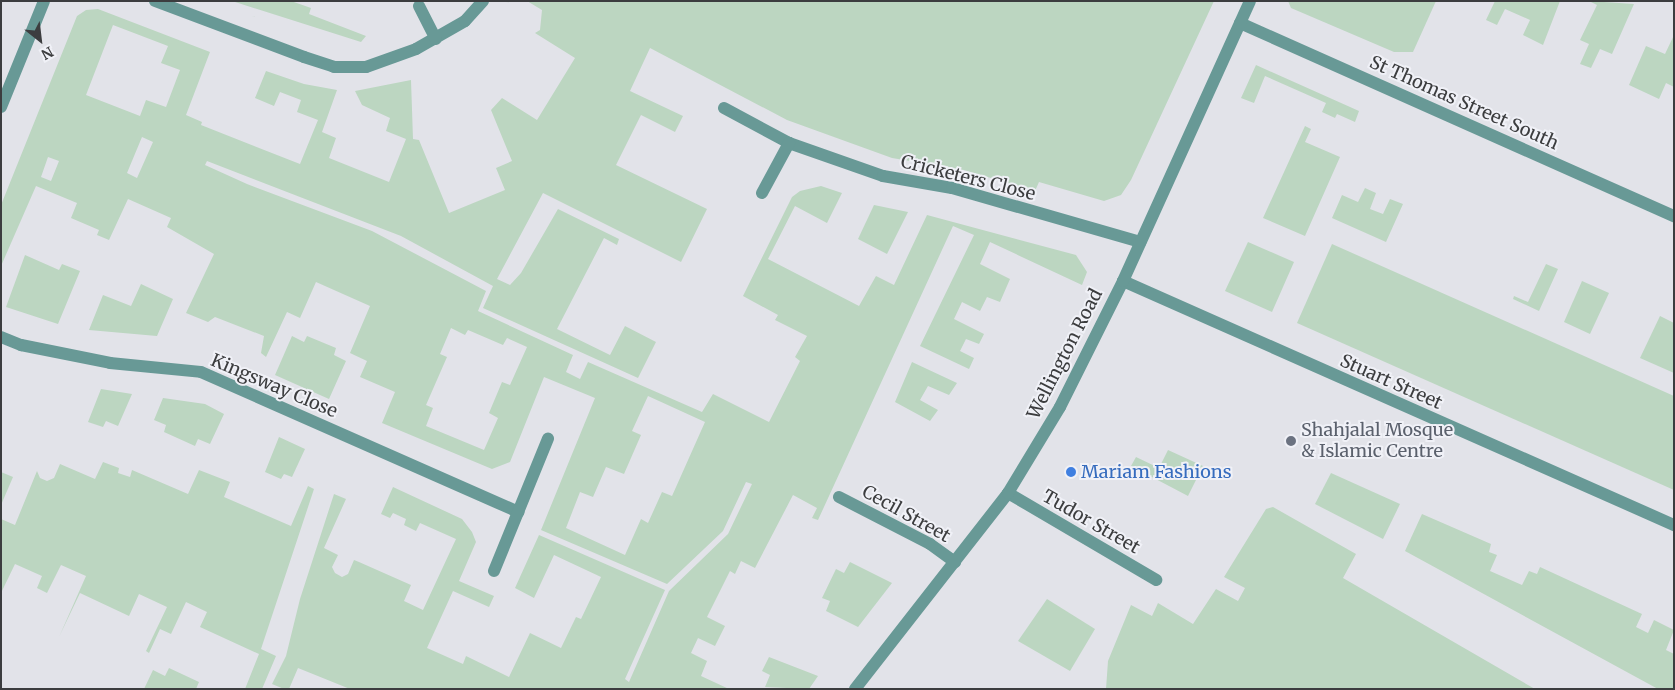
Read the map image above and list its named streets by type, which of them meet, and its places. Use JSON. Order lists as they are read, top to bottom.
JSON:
{
  "streets": {
    "street": [
      "St Thomas Street South",
      "Cricketers Close",
      "Wellington Road",
      "Stuart Street",
      "Kingsway Close",
      "Cecil Street",
      "Tudor Street"
    ]
  },
  "crossings": [
    ["St Thomas Street South", "Wellington Road"],
    ["Cricketers Close", "Wellington Road"],
    ["Wellington Road", "Stuart Street"],
    ["Wellington Road", "Cecil Street"],
    ["Wellington Road", "Tudor Street"]
  ],
  "places": ["Shahjalal Mosque & Islamic Centre", "Mariam Fashions"],
  "north": "bottom right"
}
